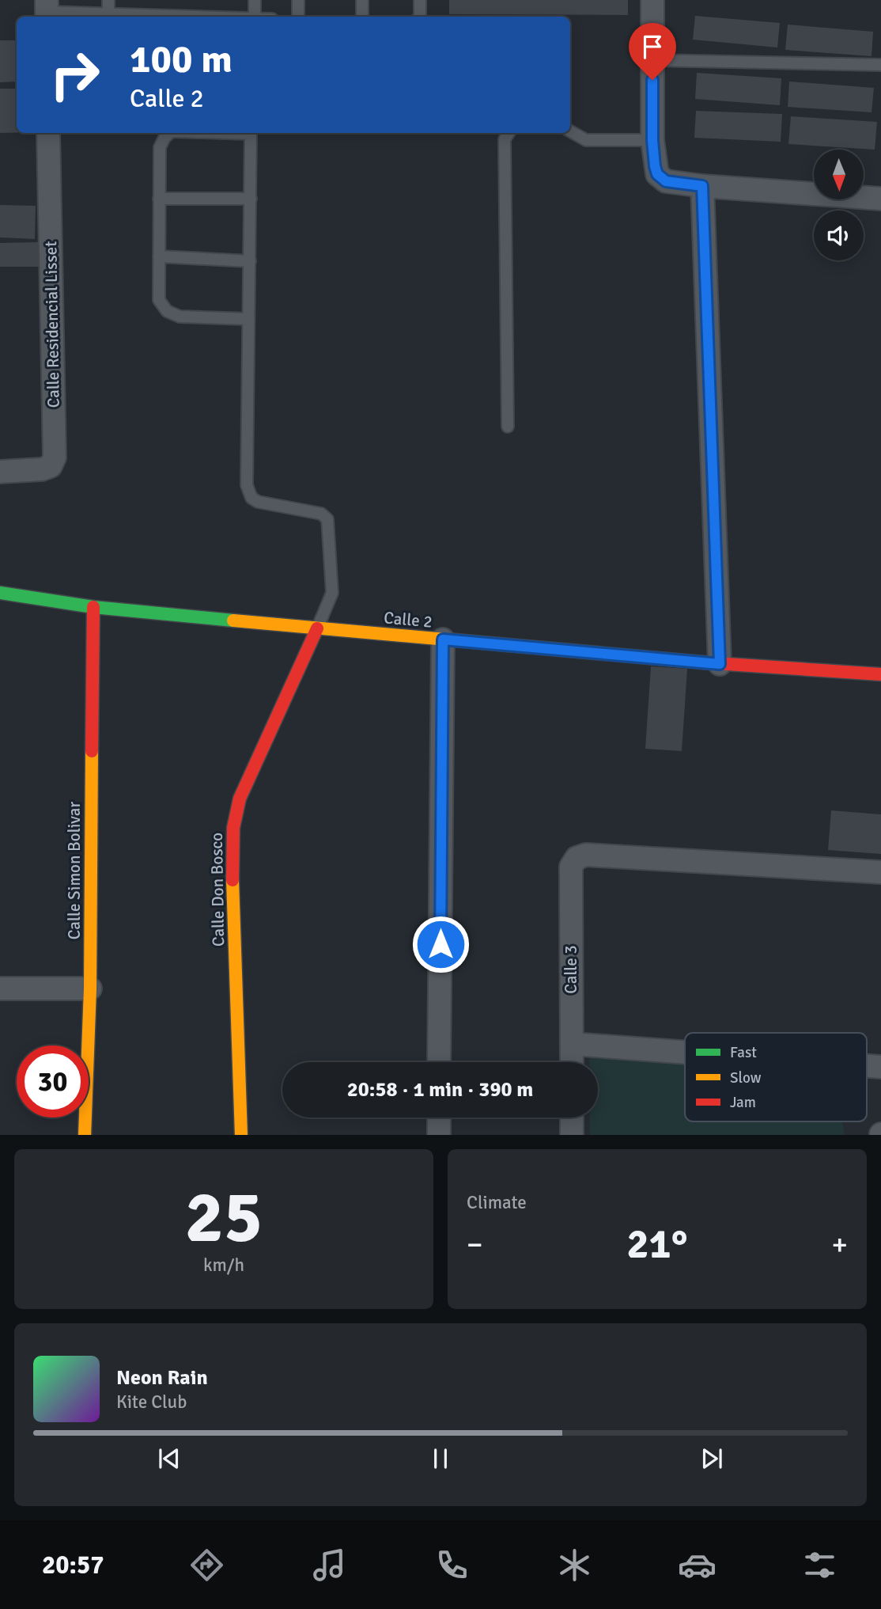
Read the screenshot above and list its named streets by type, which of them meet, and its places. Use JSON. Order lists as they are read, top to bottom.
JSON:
{
  "streets": {
    "street": [
      "Calle Residencial Lisset",
      "Calle 2",
      "Calle Simon Bolivar",
      "Calle Don Bosco",
      "Calle 3"
    ]
  },
  "crossings": [
    ["Calle 2", "Calle Simon Bolivar"],
    ["Calle 2", "Calle Don Bosco"]
  ],
  "legend": ["Fast", "Slow", "Jam"],
  "north": "bottom",
  "page": {
    "turn": ["100 m", "Calle 2"],
    "limit": "30",
    "trip": "20:58 · 1 min · 390 m",
    "tile": [
      ["25", "km/h"],
      "Climate"
    ],
    "heat": ["−", "21°", "+"],
    "song": ["Neon Rain", "Kite Club"],
    "tabs": "20:57"
  }
}
